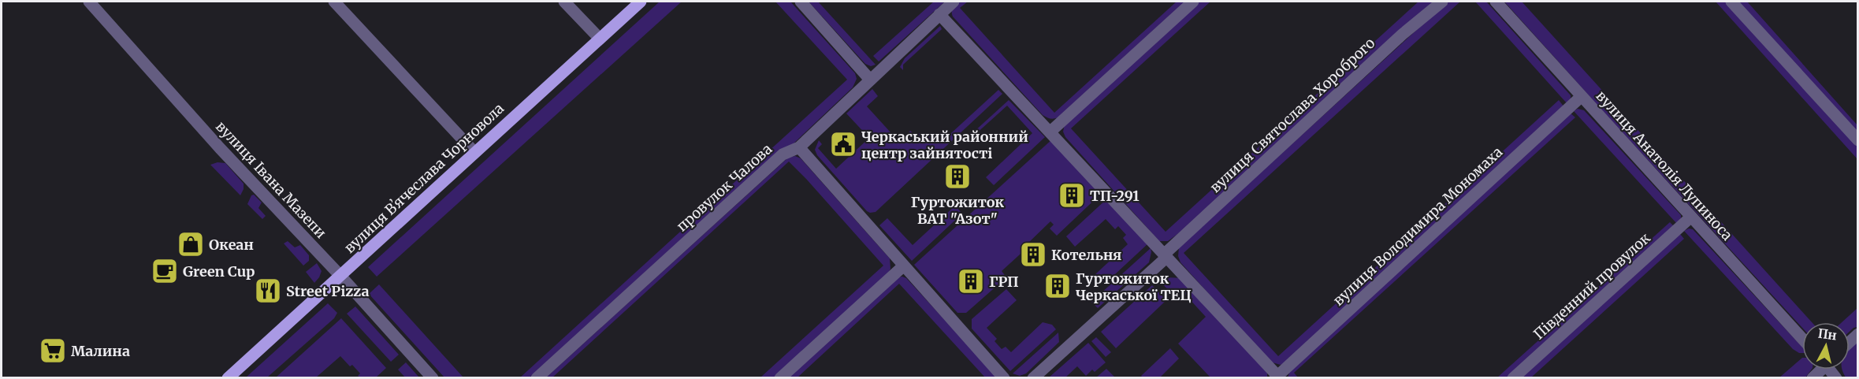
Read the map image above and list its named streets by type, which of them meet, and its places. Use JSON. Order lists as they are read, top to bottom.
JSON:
{
  "streets": {
    "main road": ["вулиця Вʼячеслава Чорновола"],
    "street": [
      "вулиця Святослава Хороброго",
      "вулиця Анатолія Лупиноса",
      "вулиця Івана Мазепи",
      "провулок Чалова",
      "вулиця Володимира Мономаха",
      "Південний провулок"
    ]
  },
  "crossings": [
    ["вулиця Анатолія Лупиноса", "вулиця Володимира Мономаха"],
    ["вулиця Анатолія Лупиноса", "Південний провулок"],
    ["вулиця Вʼячеслава Чорновола", "вулиця Івана Мазепи"]
  ],
  "places": {
    "public building": ["Черкаський районний центр зайнятості"],
    "building": [
      "Гуртожиток ВАТ \"Азот\"",
      "ТП-291",
      "Котельня",
      "ГРП",
      "Гуртожиток Черкаської ТЕЦ"
    ],
    "shop": ["Океан"],
    "cafe": ["Green Cup"],
    "restaurant": ["Street Pizza"],
    "supermarket": ["Малина"]
  },
  "north": "top"
}
